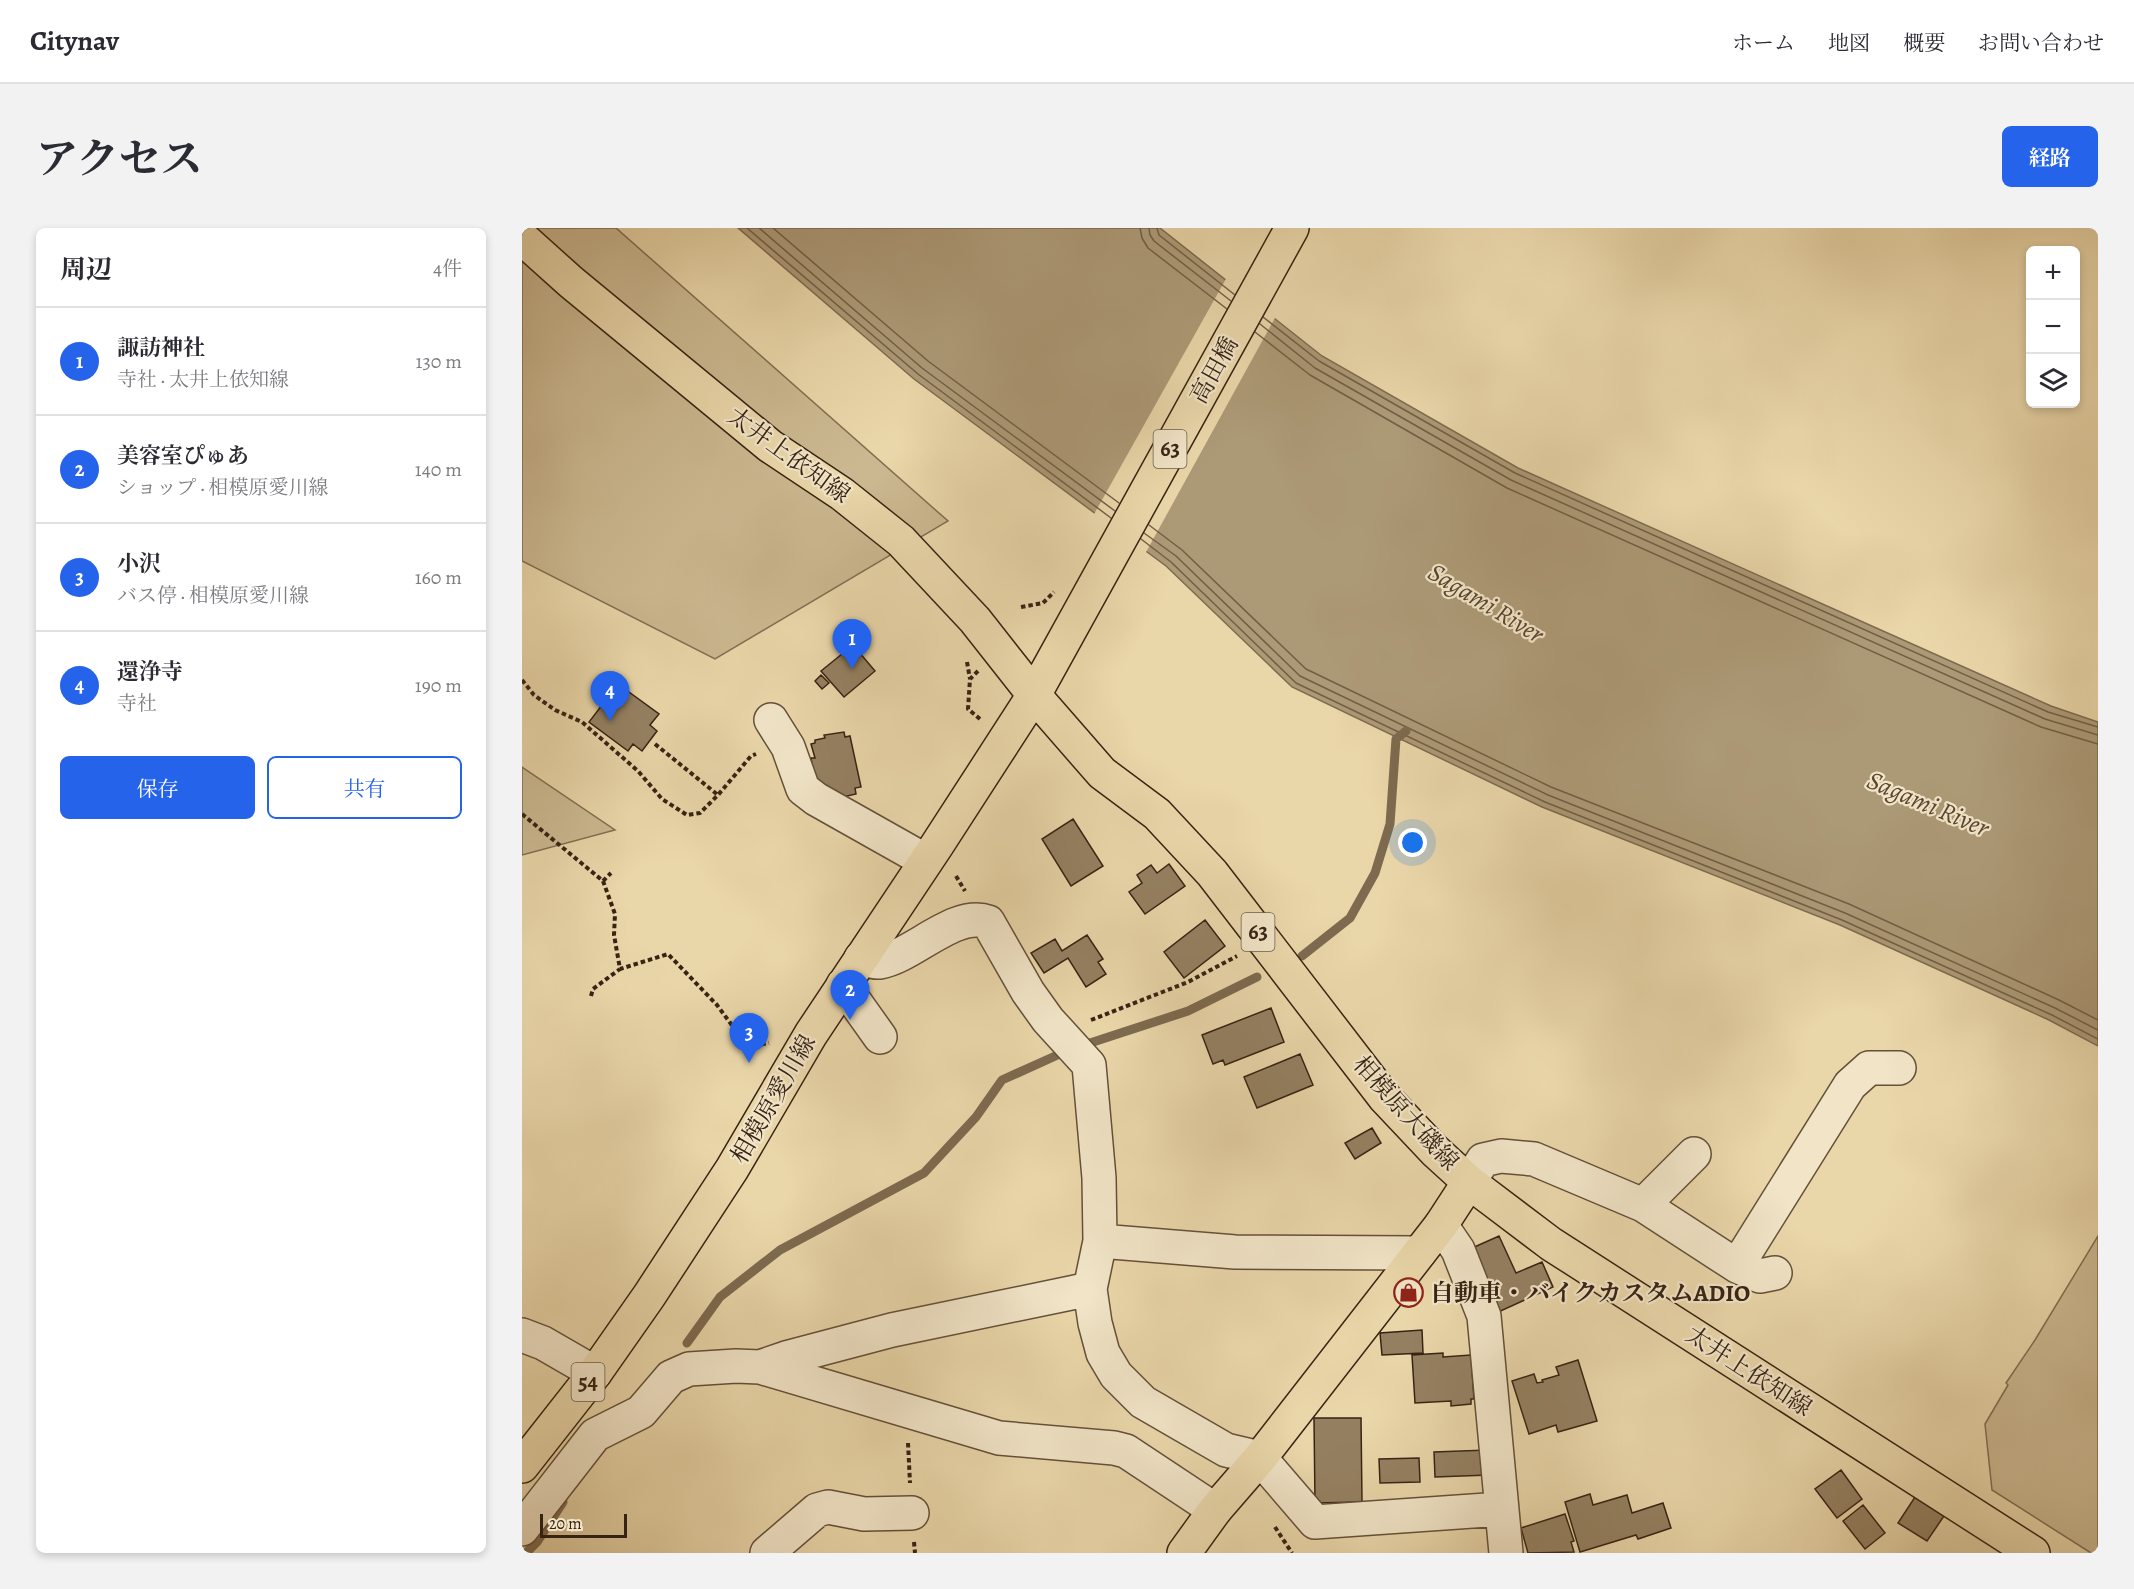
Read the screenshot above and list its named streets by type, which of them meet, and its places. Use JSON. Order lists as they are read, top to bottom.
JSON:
{
  "streets": {
    "main road": [
      "高田橋",
      "63",
      "太井上依知線",
      "相模原愛川線",
      "相模原大磯線",
      "54"
    ]
  },
  "crossings": [
    ["高田橋", "太井上依知線"],
    ["高田橋", "相模原愛川線"],
    ["高田橋", "相模原大磯線"],
    ["太井上依知線", "相模原愛川線"],
    ["太井上依知線", "相模原大磯線"],
    ["相模原愛川線", "相模原大磯線"]
  ],
  "water": ["Sagami River"],
  "places": {
    "shop": ["自動車・バイクカスタムADIO"]
  },
  "scale_bar": "20 m",
  "page": {
    "header": "Citynav",
    "nav": [
      "ホーム",
      "地図",
      "概要",
      "お問い合わせ"
    ],
    "title": "アクセス",
    "buttons": [
      "経路",
      ["保存", "共有"]
    ],
    "heading": ["周辺", "4件"],
    "map_buttons": ["+", "−"],
    "list": [
      {
        "mark": "1",
        "name": "諏訪神社",
        "note": "寺社 · 太井上依知線",
        "value": "130 m"
      },
      {
        "mark": "2",
        "name": "美容室ぴゅあ",
        "note": "ショップ · 相模原愛川線",
        "value": "140 m"
      },
      {
        "mark": "3",
        "name": "小沢",
        "note": "バス停 · 相模原愛川線",
        "value": "160 m"
      },
      {
        "mark": "4",
        "name": "還浄寺",
        "note": "寺社",
        "value": "190 m"
      }
    ],
    "pins": [
      "1",
      "4",
      "2",
      "3"
    ],
    "scale": "20 m"
  }
}
